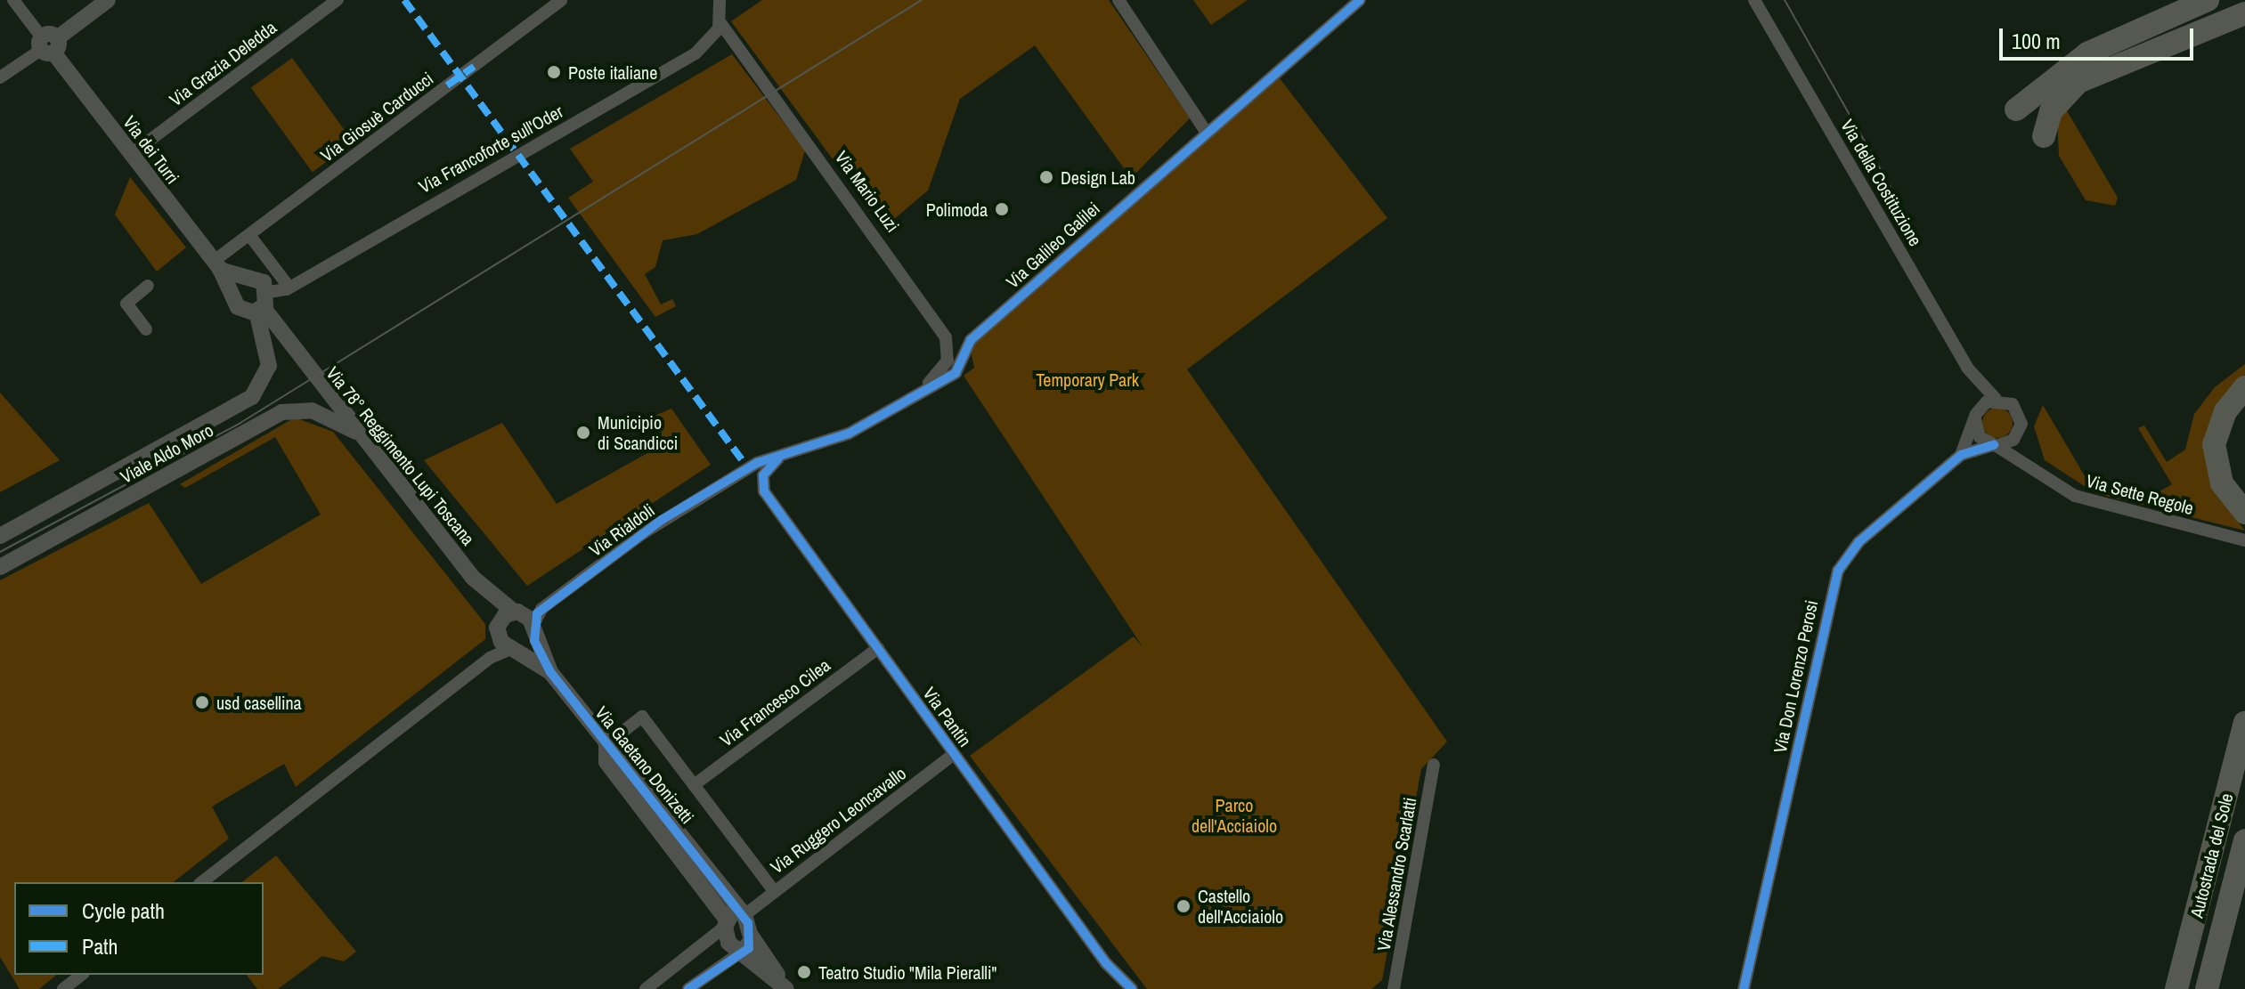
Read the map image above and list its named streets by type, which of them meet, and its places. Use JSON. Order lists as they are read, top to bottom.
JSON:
{
  "streets": {
    "highway": ["Autostrada del Sole"],
    "street": [
      "Via Grazia Deledda",
      "Via Giosuè Carducci",
      "Via Francoforte sull'Oder",
      "Via dei Turri",
      "Via della Costituzione",
      "Via Mario Luzi",
      "Via Galileo Galilei",
      "Viale Aldo Moro",
      "Via 78° Reggimento Lupi Toscana",
      "Via Sette Regole",
      "Via Rialdoli",
      "Via Don Lorenzo Perosi",
      "Via Francesco Cilea",
      "Via Pantin",
      "Via Gaetano Donizetti",
      "Via Ruggero Leoncavallo",
      "Via Alessandro Scarlatti"
    ]
  },
  "crossings": [
    ["Via Grazia Deledda", "Via dei Turri"],
    ["Via Giosuè Carducci", "Via dei Turri"],
    ["Via Francoforte sull'Oder", "Via dei Turri"],
    ["Via Francoforte sull'Oder", "Via Mario Luzi"],
    ["Via Francoforte sull'Oder", "Viale Aldo Moro"],
    ["Via Francoforte sull'Oder", "Via 78° Reggimento Lupi Toscana"],
    ["Via dei Turri", "Viale Aldo Moro"],
    ["Via dei Turri", "Via 78° Reggimento Lupi Toscana"],
    ["Via della Costituzione", "Via Sette Regole"],
    ["Via della Costituzione", "Via Don Lorenzo Perosi"],
    ["Via Mario Luzi", "Via Galileo Galilei"],
    ["Via Galileo Galilei", "Via Rialdoli"],
    ["Via Galileo Galilei", "Via Pantin"],
    ["Viale Aldo Moro", "Via 78° Reggimento Lupi Toscana"],
    ["Via Sette Regole", "Via Don Lorenzo Perosi"],
    ["Via Rialdoli", "Via Gaetano Donizetti"],
    ["Via Francesco Cilea", "Via Pantin"],
    ["Via Francesco Cilea", "Via Gaetano Donizetti"],
    ["Via Pantin", "Via Ruggero Leoncavallo"],
    ["Via Gaetano Donizetti", "Via Ruggero Leoncavallo"]
  ],
  "parks": ["Temporary Park", "Parco dell'Acciaiolo"],
  "places": [
    "Poste italiane",
    "Design Lab",
    "Polimoda",
    "Municipio di Scandicci",
    "usd casellina",
    "Castello dell'Acciaiolo",
    "Teatro Studio \"Mila Pieralli\""
  ],
  "legend": ["Cycle path", "Path"],
  "scale_bar": "100 m"
}
